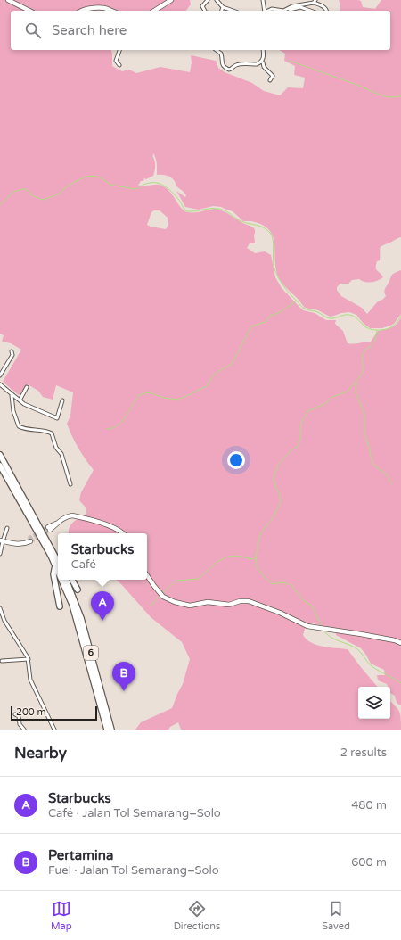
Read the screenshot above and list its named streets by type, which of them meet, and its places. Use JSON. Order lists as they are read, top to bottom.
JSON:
{
  "streets": {
    "highway": ["6"]
  },
  "scale_bar": "200 m",
  "page": {
    "search": "Search here",
    "popup": ["Starbucks", "Café"],
    "pins": ["A", "B"],
    "scale": "200 m",
    "heading": ["Nearby", "2 results"],
    "list": [
      {
        "mark": "A",
        "name": "Starbucks",
        "note": "Café · Jalan Tol Semarang–Solo",
        "value": "480 m"
      },
      {
        "mark": "B",
        "name": "Pertamina",
        "note": "Fuel · Jalan Tol Semarang–Solo",
        "value": "600 m"
      }
    ],
    "nav": ["Map", "Directions", "Saved"]
  }
}
